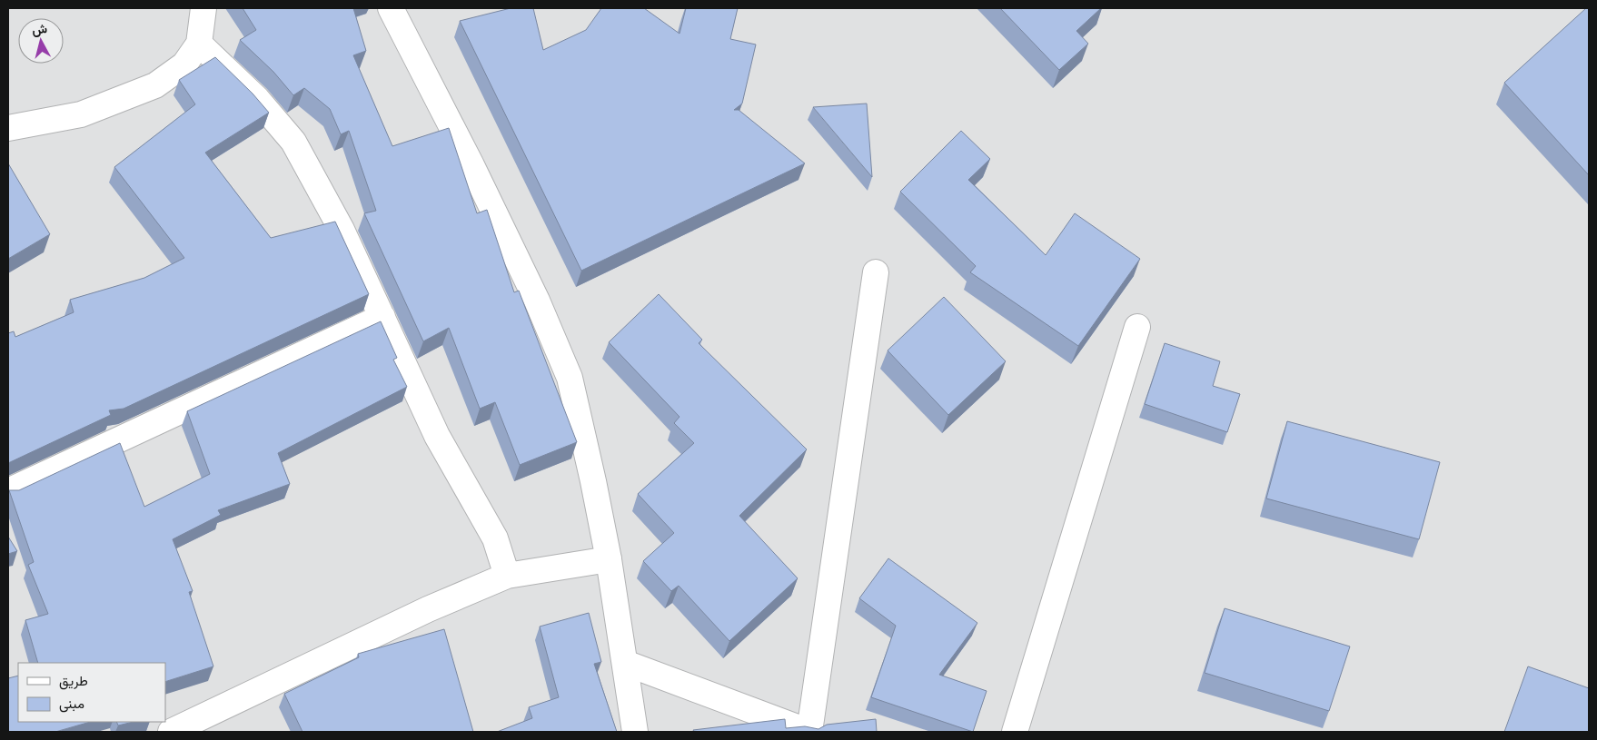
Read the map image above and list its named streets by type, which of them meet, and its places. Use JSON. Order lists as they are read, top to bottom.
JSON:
{
  "legend": ["طريق", "مبنى"],
  "north": "top"
}
